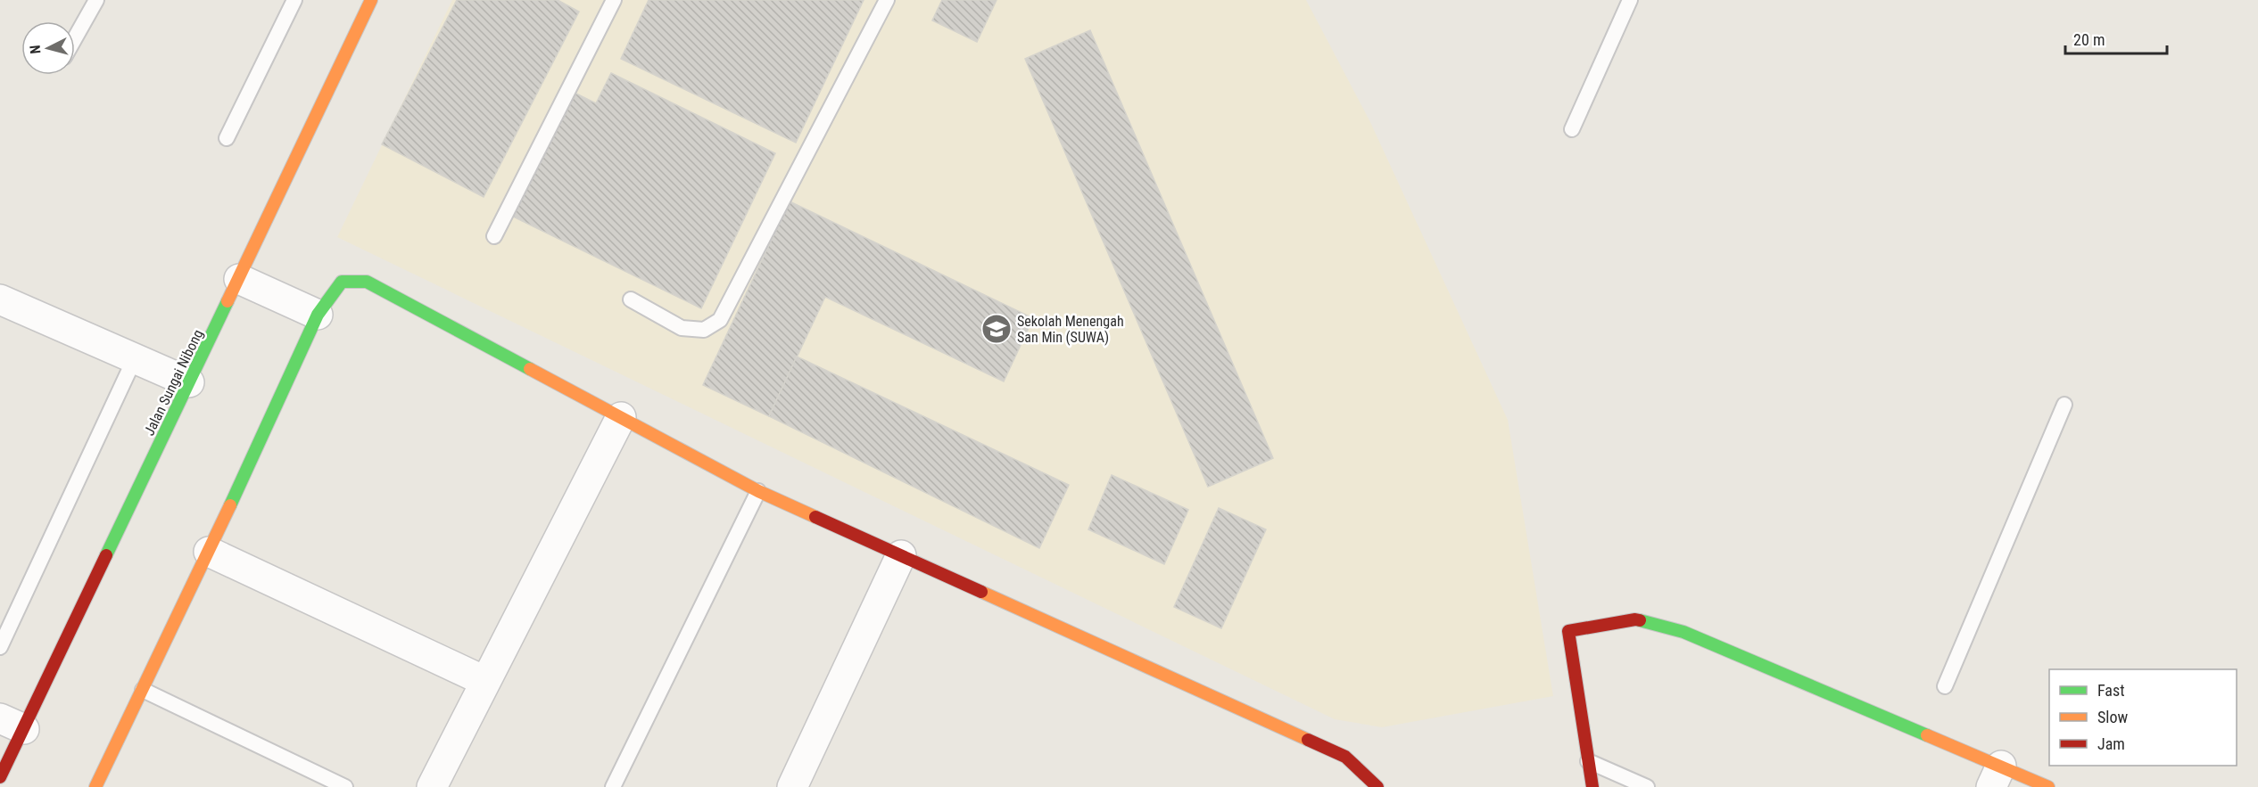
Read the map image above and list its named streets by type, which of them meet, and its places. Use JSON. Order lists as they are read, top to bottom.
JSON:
{
  "streets": {
    "street": ["Jalan Sungai Nibong"]
  },
  "places": {
    "school or university": ["Sekolah Menengah San Min (SUWA)"]
  },
  "legend": ["Fast", "Slow", "Jam"],
  "scale_bar": "20 m",
  "north": "left"
}
